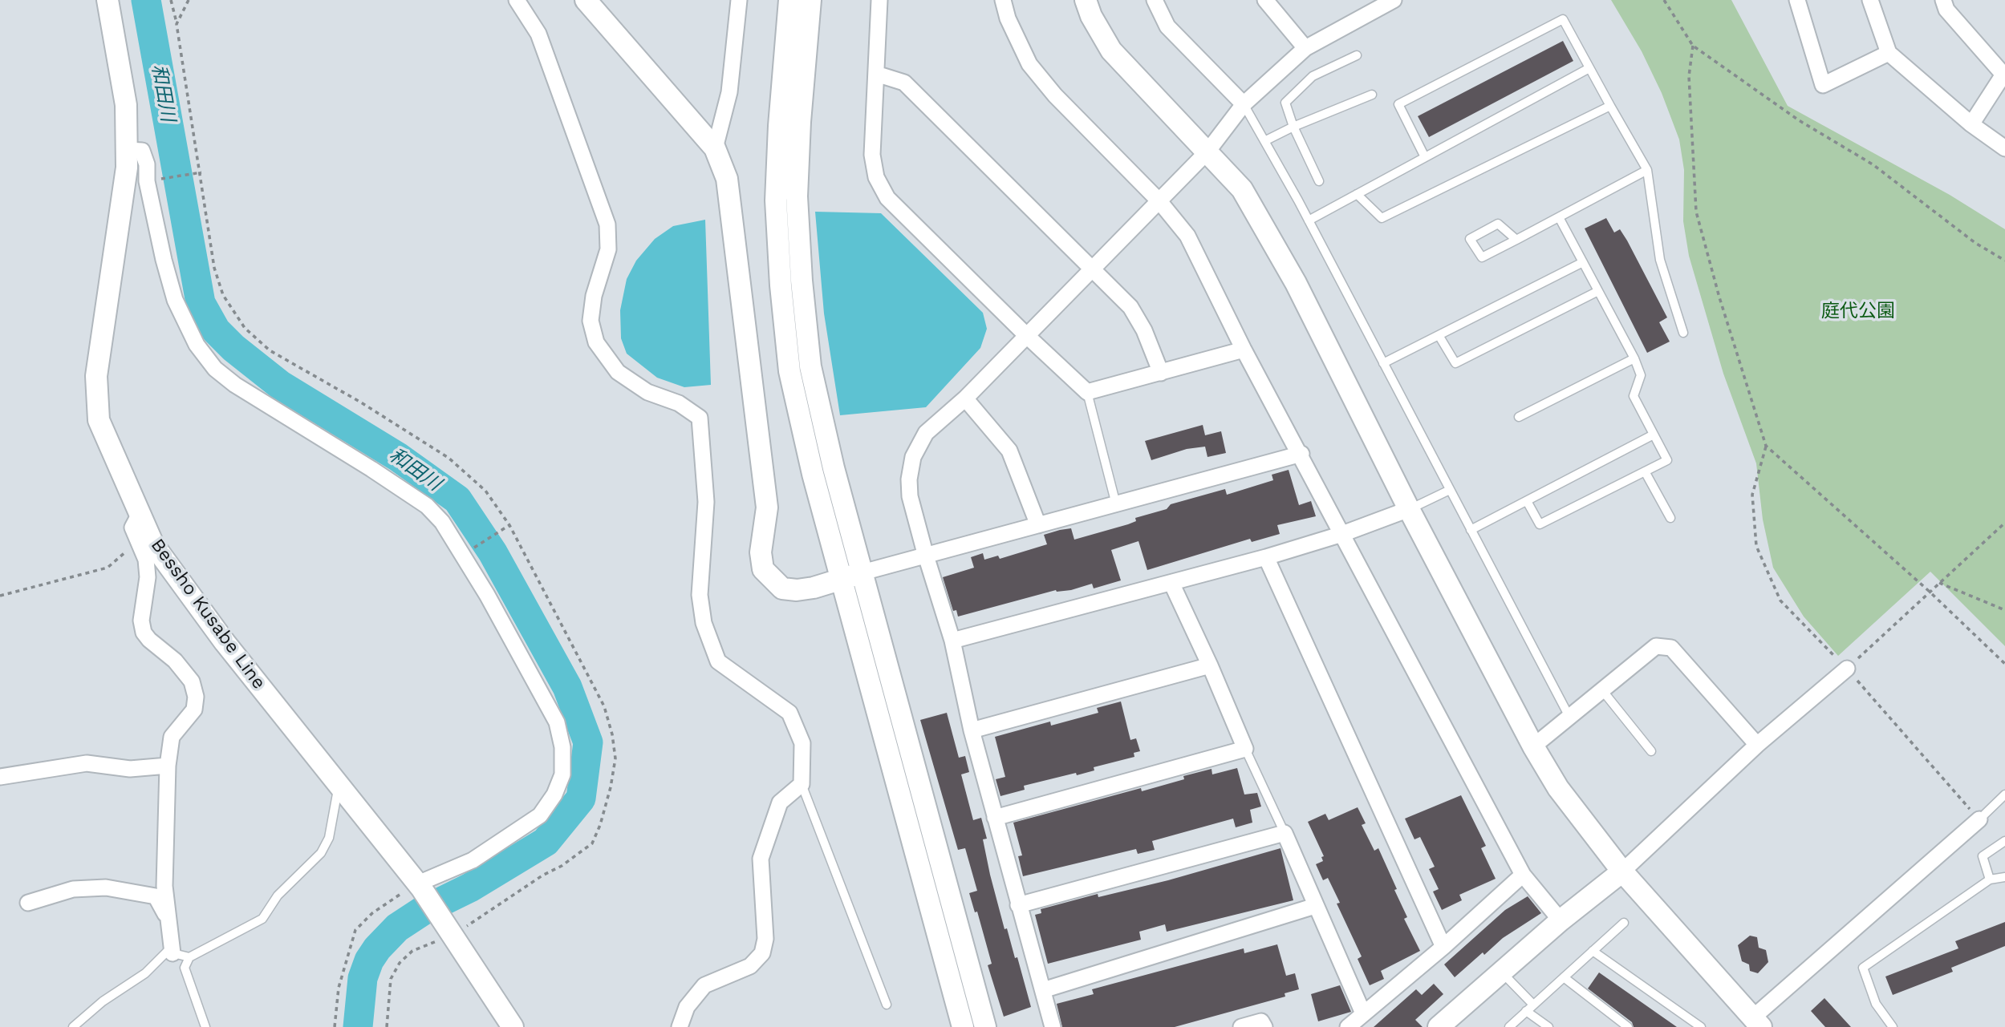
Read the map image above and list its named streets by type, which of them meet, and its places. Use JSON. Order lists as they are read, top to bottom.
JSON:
{
  "streets": {
    "street": ["Bessho Kusabe Line"]
  },
  "water": ["和田川"],
  "parks": ["庭代公園"]
}
